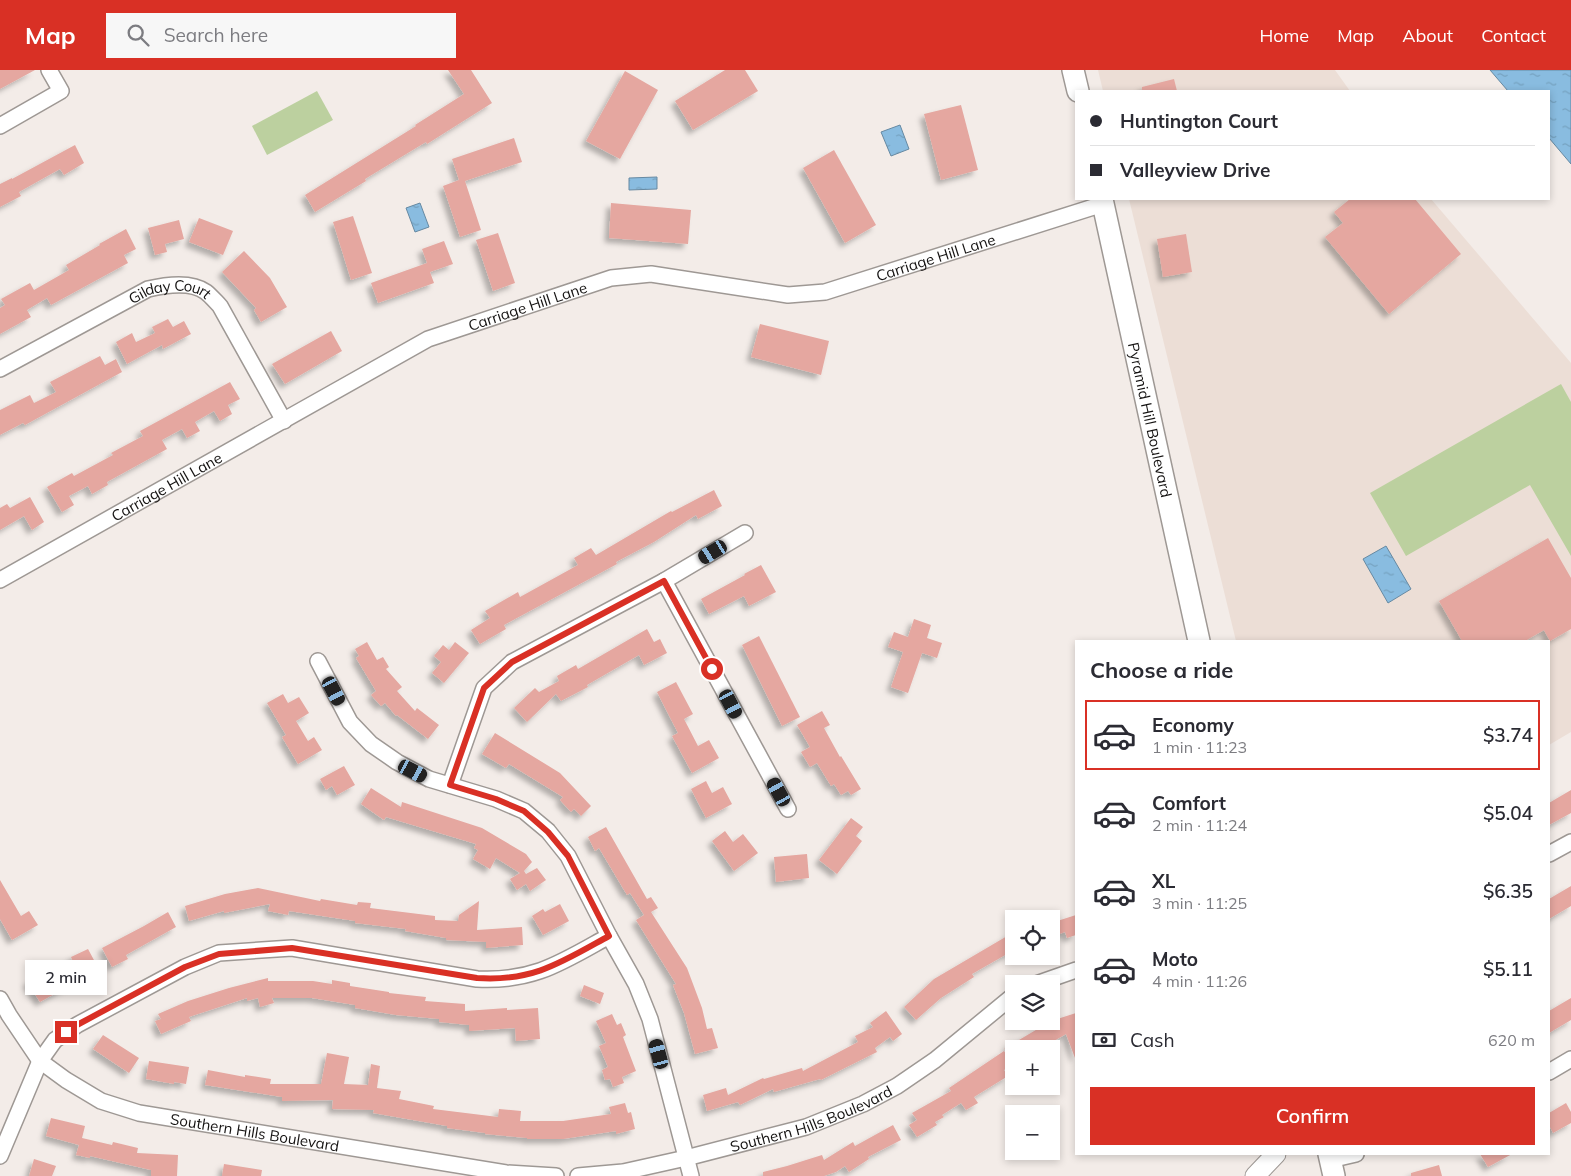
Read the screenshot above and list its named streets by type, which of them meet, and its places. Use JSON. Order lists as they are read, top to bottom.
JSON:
{
  "streets": {
    "main road": ["Pyramid Hill Boulevard"],
    "street": ["Carriage Hill Lane", "Gilday Court", "Southern Hills Boulevard"]
  },
  "crossings": [
    ["Carriage Hill Lane", "Gilday Court"],
    ["Carriage Hill Lane", "Pyramid Hill Boulevard"]
  ],
  "page": {
    "header": "Map",
    "search": "Search here",
    "nav": [
      "Home",
      "Map",
      "About",
      "Contact"
    ],
    "banner": ["Huntington Court", "Valleyview Drive"],
    "heading": "Choose a ride",
    "list": [
      {
        "name": "Economy",
        "note": "1 min · 11:23",
        "value": "$3.74"
      },
      {
        "name": "Comfort",
        "note": "2 min · 11:24",
        "value": "$5.04"
      },
      {
        "name": "XL",
        "note": "3 min · 11:25",
        "value": "$6.35"
      },
      {
        "name": "Moto",
        "note": "4 min · 11:26",
        "value": "$5.11"
      }
    ],
    "map_buttons": ["+", "−"],
    "bubble": "2 min",
    "pay": ["Cash", "620 m"],
    "buttons": "Confirm"
  }
}
